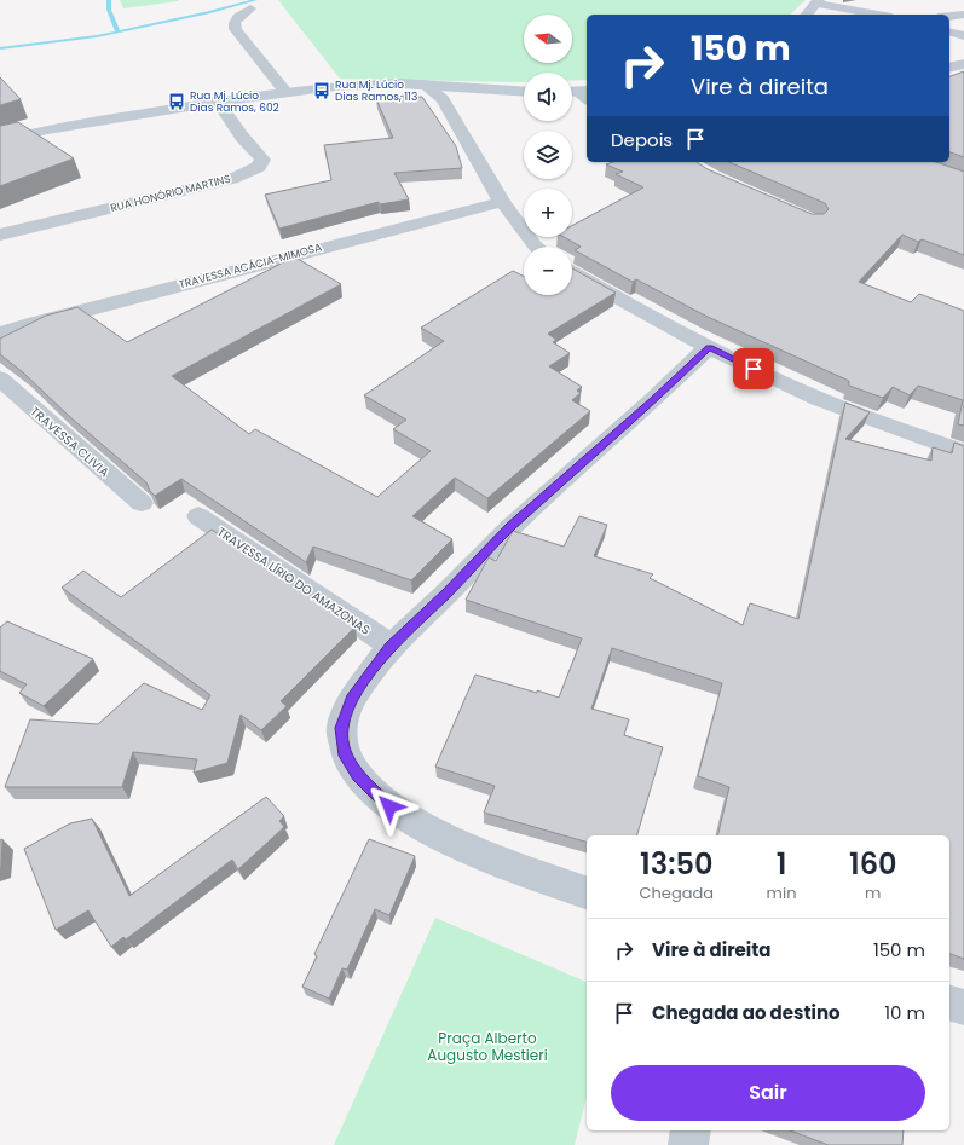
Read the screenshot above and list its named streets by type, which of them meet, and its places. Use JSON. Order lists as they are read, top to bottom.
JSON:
{
  "streets": {
    "street": [
      "RUA HONÓRIO MARTINS",
      "TRAVESSA ACÁCIA-MIMOSA",
      "TRAVESSA CLIVIA",
      "TRAVESSA LÍRIO DO AMAZONAS"
    ]
  },
  "parks": ["Praça Alberto Augusto Mestieri"],
  "places": {
    "bus stop": ["Rua Mj. Lúcio Dias Ramos, 113", "Rua Mj. Lúcio Dias Ramos, 602"]
  },
  "north": "left",
  "page": {
    "map_buttons": ["+", "−"],
    "turn": ["150 m", "Vire à direita"],
    "then": "Depois",
    "eta": [
      "13:50",
      "Chegada",
      "1",
      "min",
      "160",
      "m"
    ],
    "list": [
      {
        "name": "Vire à direita",
        "value": "150 m"
      },
      {
        "name": "Chegada ao destino",
        "value": "10 m"
      }
    ],
    "buttons": "Sair"
  }
}
